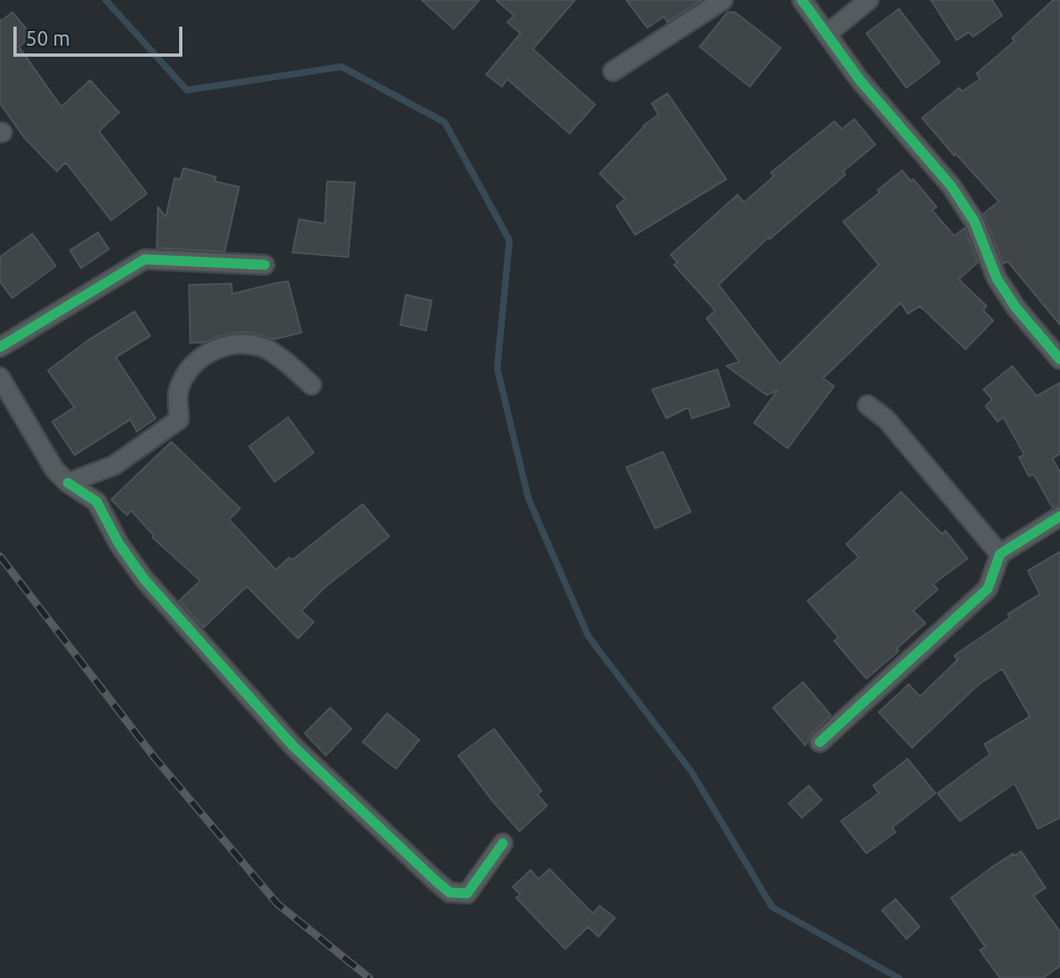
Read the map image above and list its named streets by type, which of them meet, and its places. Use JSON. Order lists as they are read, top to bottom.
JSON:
{
  "scale_bar": "50 m"
}
